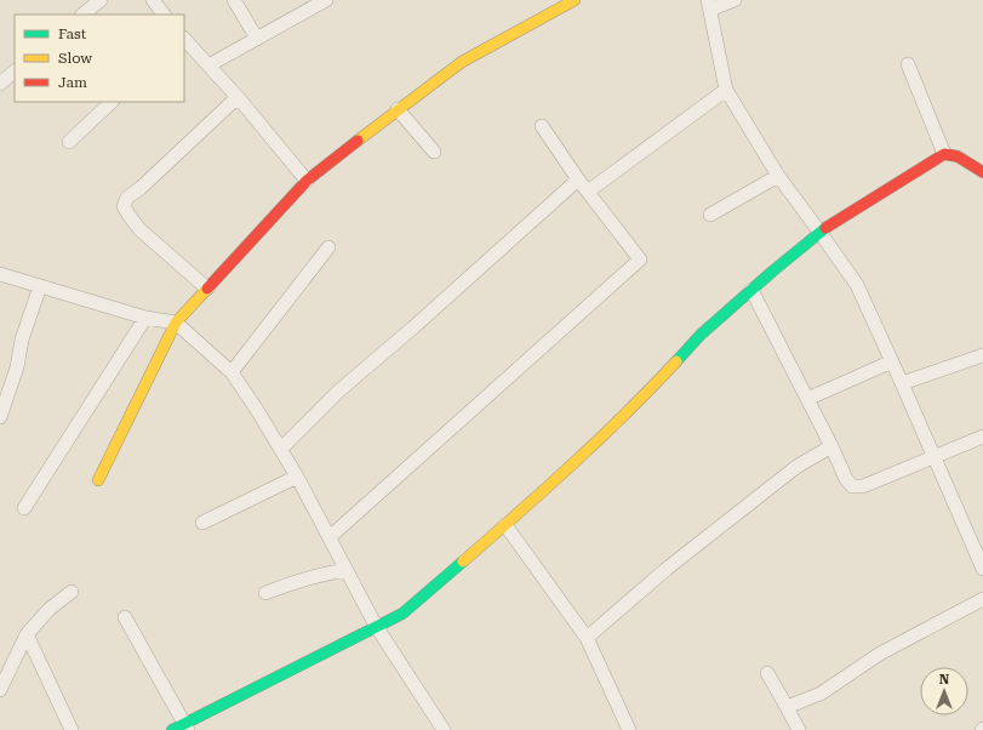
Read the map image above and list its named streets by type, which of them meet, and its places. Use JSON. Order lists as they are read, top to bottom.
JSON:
{
  "legend": ["Fast", "Slow", "Jam"],
  "north": "top"
}
